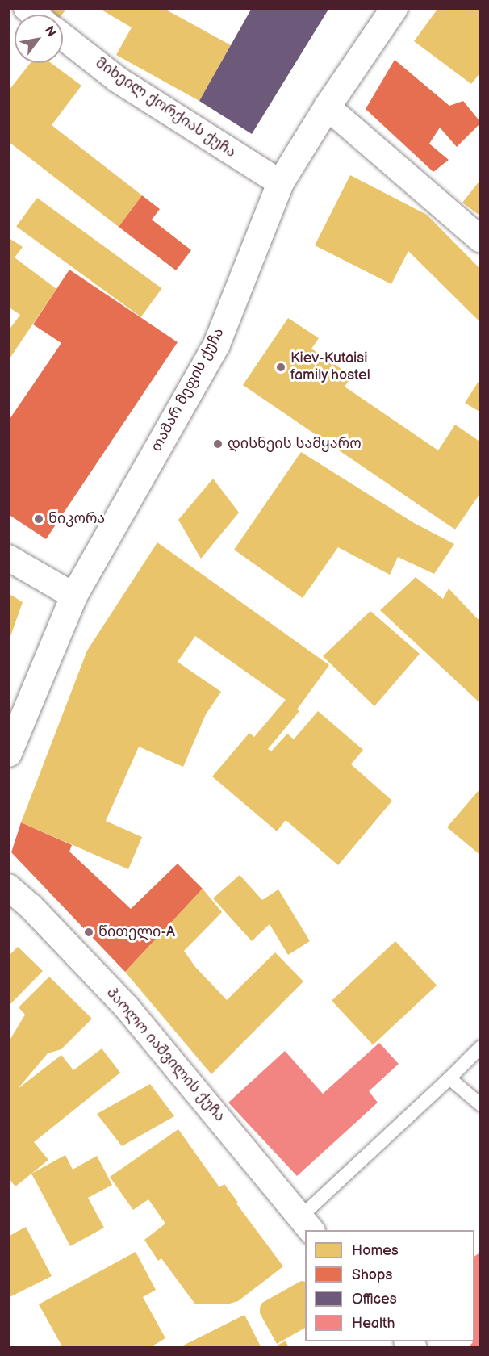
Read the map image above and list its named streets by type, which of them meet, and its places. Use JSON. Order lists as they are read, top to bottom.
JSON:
{
  "streets": {
    "main road": ["თამარ მეფის ქუჩა"],
    "street": ["მიხეილ ქორქიას ქუჩა", "პაოლო იაშვილის ქუჩა"]
  },
  "crossings": [
    ["მიხეილ ქორქიას ქუჩა", "თამარ მეფის ქუჩა"]
  ],
  "places": [
    "Kiev-Kutaisi family hostel",
    "დისნეის სამყარო",
    "ნიკორა",
    "წითელი-A"
  ],
  "legend": [
    "Homes",
    "Shops",
    "Offices",
    "Health"
  ],
  "north": "top right"
}
